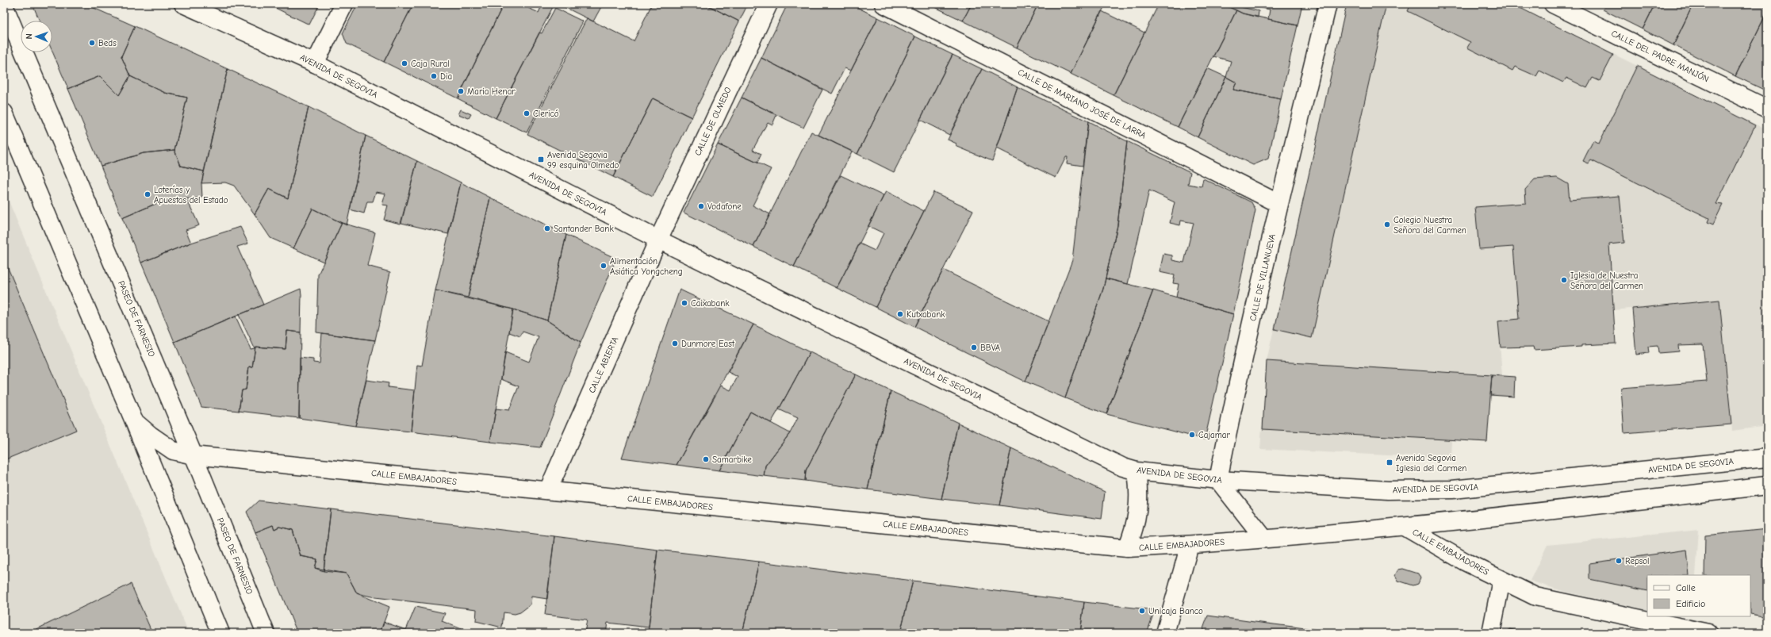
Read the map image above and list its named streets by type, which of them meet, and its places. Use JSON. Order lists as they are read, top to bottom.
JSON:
{
  "streets": {
    "main road": [
      "CALLE DEL PADRE MANJÓN",
      "AVENIDA DE SEGOVIA",
      "CALLE DE MARIANO JOSÉ DE LARRA",
      "CALLE DE OLMEDO",
      "CALLE DE VILLANUEVA",
      "PASEO DE FARNESIO",
      "CALLE ABIERTA",
      "CALLE EMBAJADORES"
    ]
  },
  "crossings": [
    ["AVENIDA DE SEGOVIA", "CALLE DE OLMEDO"],
    ["AVENIDA DE SEGOVIA", "CALLE DE VILLANUEVA"],
    ["AVENIDA DE SEGOVIA", "CALLE ABIERTA"],
    ["CALLE DE MARIANO JOSÉ DE LARRA", "CALLE DE VILLANUEVA"],
    ["CALLE DE OLMEDO", "CALLE ABIERTA"],
    ["PASEO DE FARNESIO", "CALLE EMBAJADORES"],
    ["CALLE ABIERTA", "CALLE EMBAJADORES"]
  ],
  "places": {
    "other": [
      "Beds",
      "Caja Rural",
      "Dia",
      "Maria Henar",
      "Clericó",
      "Loterías y Apuestas del Estado",
      "Vodafone",
      "Colegio Nuestra Señora del Carmen",
      "Santander Bank",
      "Alimentación Asiática Yongcheng",
      "Iglesia de Nuestra Señora del Carmen",
      "Caixabank",
      "Kutxabank",
      "Dunmore East",
      "BBVA",
      "Cajamar",
      "Samarbike",
      "Repsol",
      "Unicaja Banco"
    ],
    "transit": ["Avenida Segovia 99 esquina Olmedo", "Avenida Segovia Iglesia del Carmen"]
  },
  "legend": ["Calle", "Edificio"],
  "north": "left"
}
